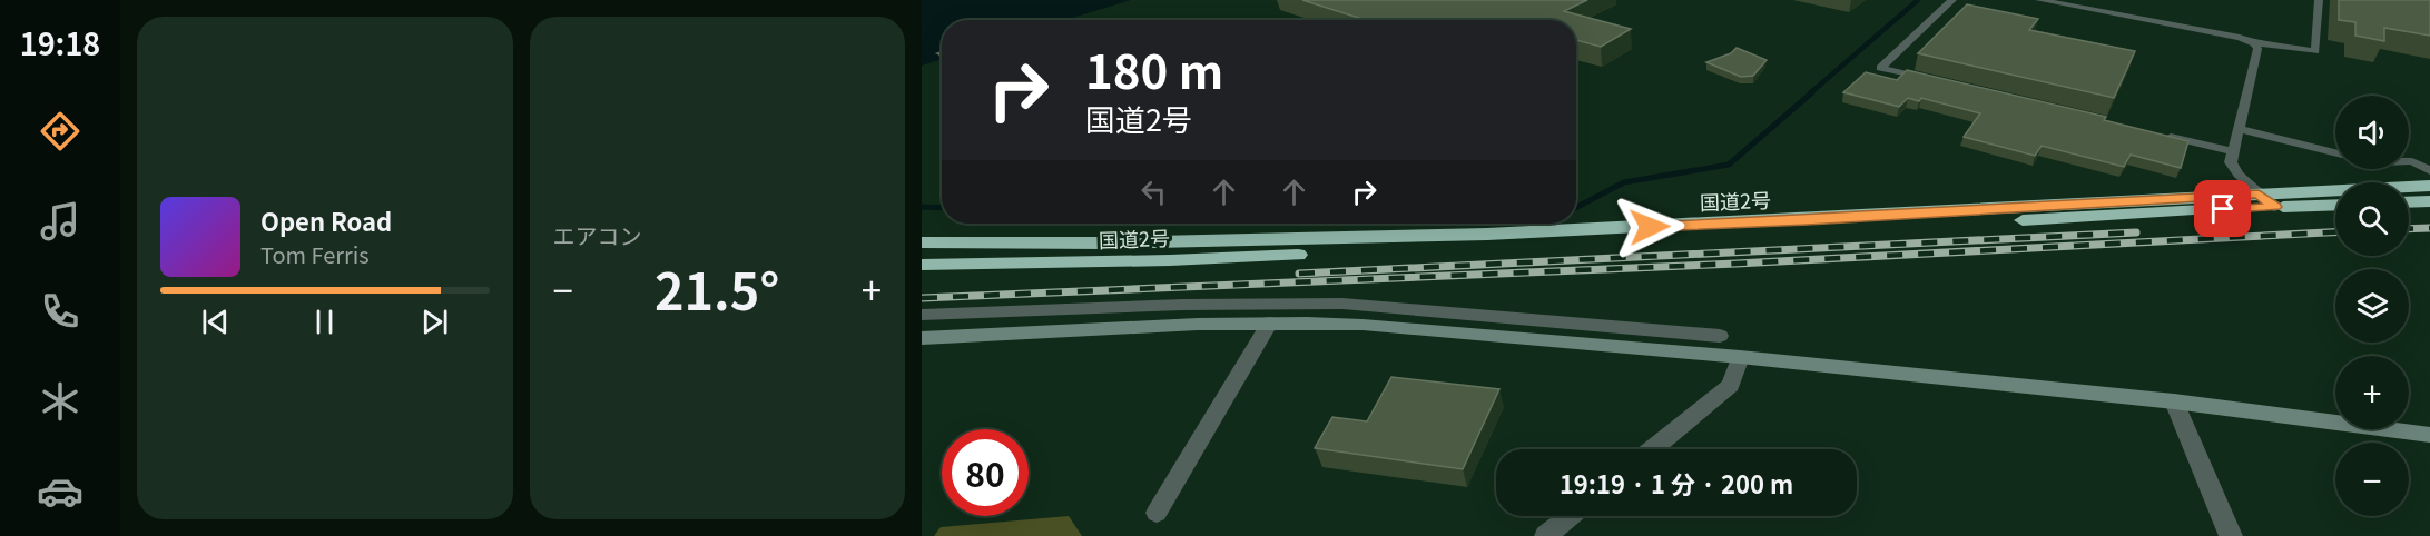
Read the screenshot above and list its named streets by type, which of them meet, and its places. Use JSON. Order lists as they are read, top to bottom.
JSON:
{
  "streets": {
    "highway": ["国道2号"]
  },
  "page": {
    "tabs": "19:18",
    "tile": "エアコン",
    "turn": ["180 m", "国道2号"],
    "map_buttons": ["+", "−"],
    "song": ["Open Road", "Tom Ferris"],
    "heat": ["−", "21.5°", "+"],
    "limit": "80",
    "trip": "19:19 · 1 分 · 200 m"
  }
}
